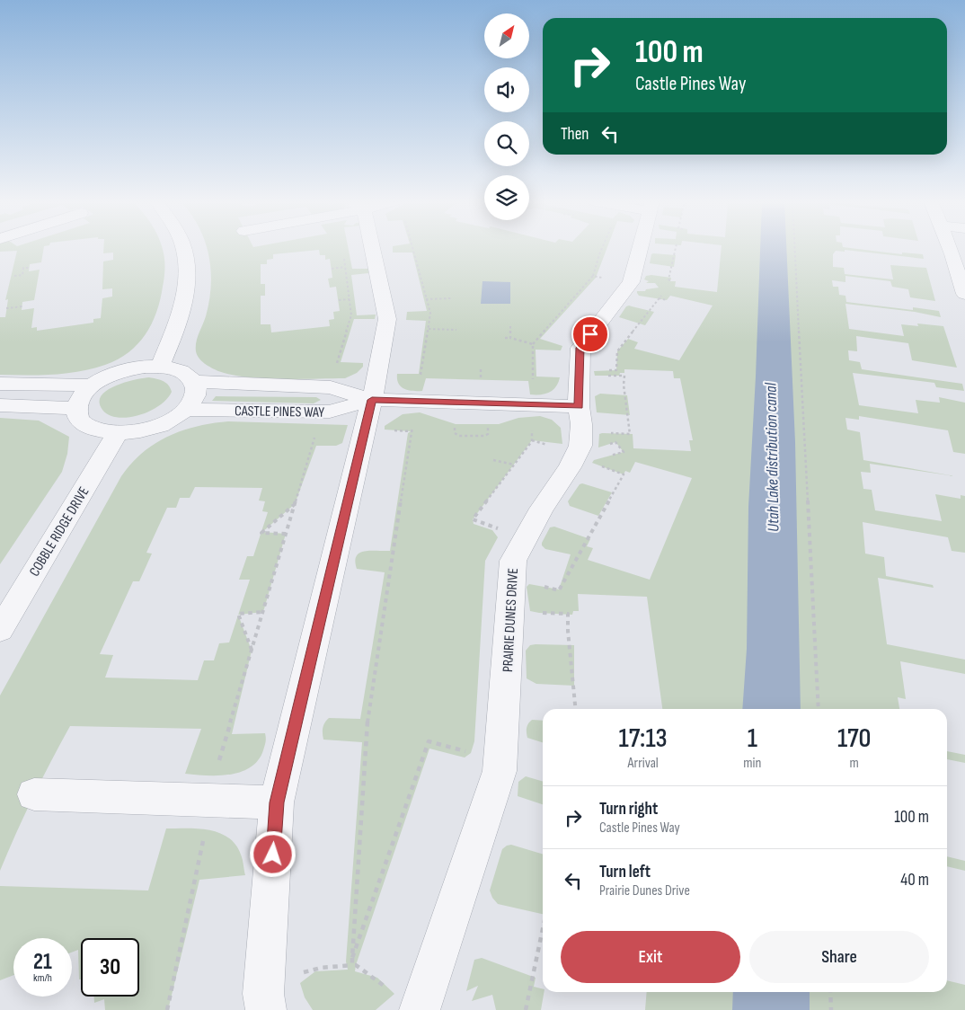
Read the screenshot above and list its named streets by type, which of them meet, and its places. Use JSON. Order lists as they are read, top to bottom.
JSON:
{
  "streets": {
    "street": ["CASTLE PINES WAY", "COBBLE RIDGE DRIVE", "PRAIRIE DUNES DRIVE"]
  },
  "crossings": [
    ["CASTLE PINES WAY", "PRAIRIE DUNES DRIVE"]
  ],
  "water": ["Utah Lake distribution canal"],
  "north": "top right",
  "page": {
    "turn": ["100 m", "Castle Pines Way"],
    "then": "Then",
    "eta": [
      "17:13",
      "Arrival",
      "1",
      "min",
      "170",
      "m"
    ],
    "list": [
      {
        "name": "Turn right",
        "note": "Castle Pines Way",
        "value": "100 m"
      },
      {
        "name": "Turn left",
        "note": "Prairie Dunes Drive",
        "value": "40 m"
      }
    ],
    "buttons": ["Exit", "Share"],
    "speed": "21 km/h",
    "limit": "30"
  }
}
